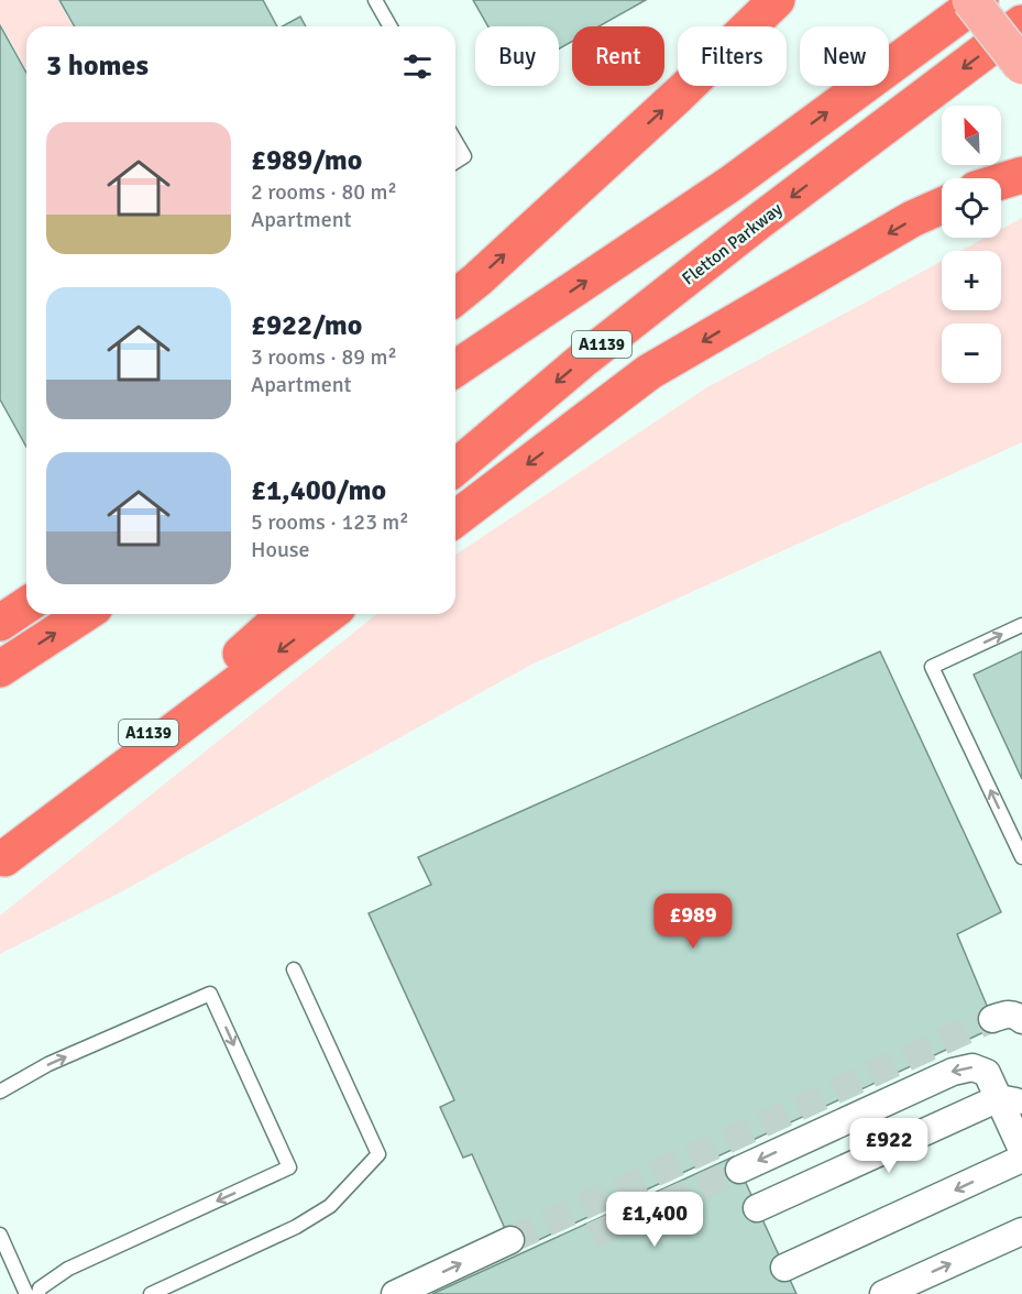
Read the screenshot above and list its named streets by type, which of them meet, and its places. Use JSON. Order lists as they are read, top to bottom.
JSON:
{
  "streets": {
    "highway": ["Fletton Parkway", "A1139"]
  },
  "north": "top left",
  "page": {
    "chip": [
      "Buy",
      "Rent",
      "Filters",
      "New"
    ],
    "heading": "3 homes",
    "map_buttons": ["+", "−"],
    "list": [
      {
        "name": "£989/mo",
        "note": "2 rooms · 80 m² · Apartment"
      },
      {
        "name": "£922/mo",
        "note": "3 rooms · 89 m² · Apartment"
      },
      {
        "name": "£1,400/mo",
        "note": "5 rooms · 123 m² · House"
      }
    ],
    "price": ["£989", "£922", "£1,400"]
  }
}
